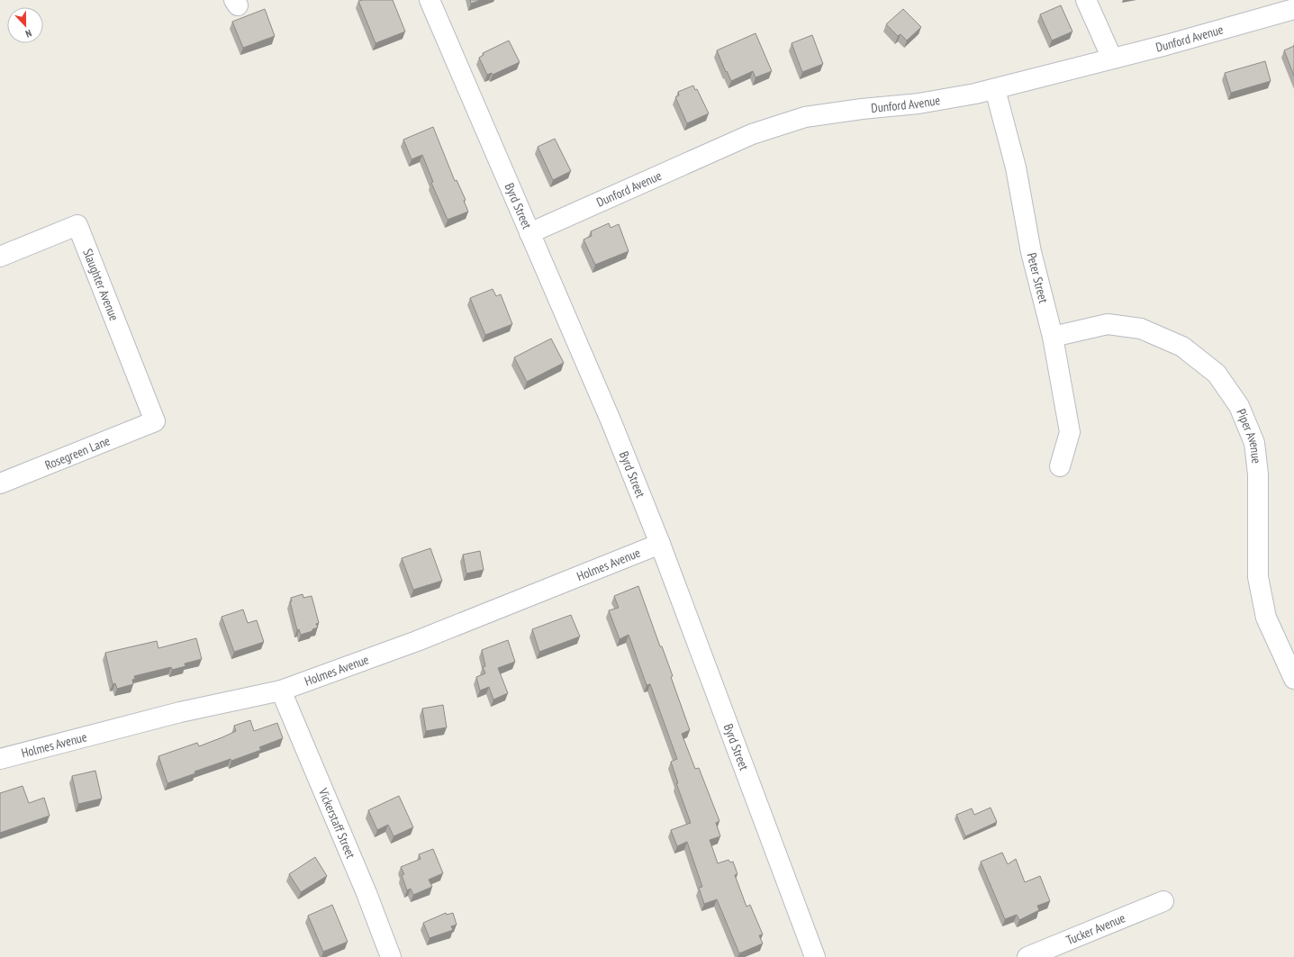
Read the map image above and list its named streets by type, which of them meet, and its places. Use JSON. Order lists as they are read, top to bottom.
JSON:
{
  "streets": {
    "street": [
      "Dunford Avenue",
      "Byrd Street",
      "Peter Street",
      "Slaughter Avenue",
      "Piper Avenue",
      "Rosegreen Lane",
      "Holmes Avenue",
      "Vickerstaff Street",
      "Tucker Avenue"
    ]
  },
  "crossings": [
    ["Dunford Avenue", "Byrd Street"],
    ["Dunford Avenue", "Peter Street"],
    ["Byrd Street", "Holmes Avenue"],
    ["Peter Street", "Piper Avenue"],
    ["Slaughter Avenue", "Rosegreen Lane"],
    ["Holmes Avenue", "Vickerstaff Street"]
  ],
  "north": "bottom"
}
